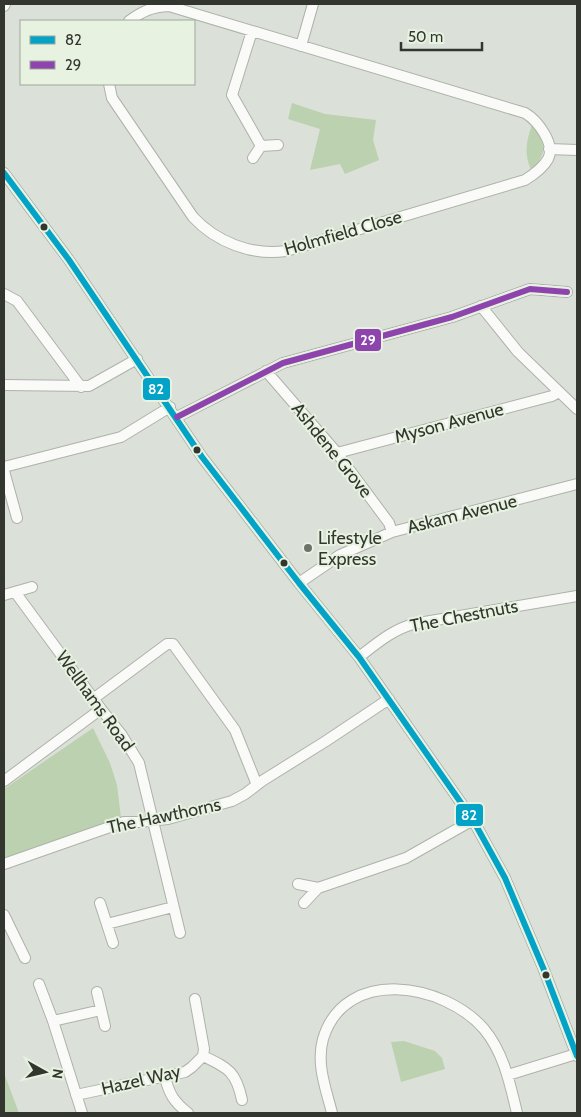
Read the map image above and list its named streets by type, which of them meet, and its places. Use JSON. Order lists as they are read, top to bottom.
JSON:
{
  "streets": {
    "street": [
      "Holmfield Close",
      "Myson Avenue",
      "Ashdene Grove",
      "Askam Avenue",
      "The Chestnuts",
      "Wellhams Road",
      "The Hawthorns",
      "Hazel Way"
    ]
  },
  "crossings": [
    ["Myson Avenue", "Ashdene Grove"],
    ["Ashdene Grove", "Askam Avenue"],
    ["Wellhams Road", "The Hawthorns"]
  ],
  "places": ["Lifestyle Express"],
  "lines": ["transit line 82", "transit line 29"],
  "legend": ["82", "29"],
  "scale_bar": "50 m",
  "north": "right"
}
